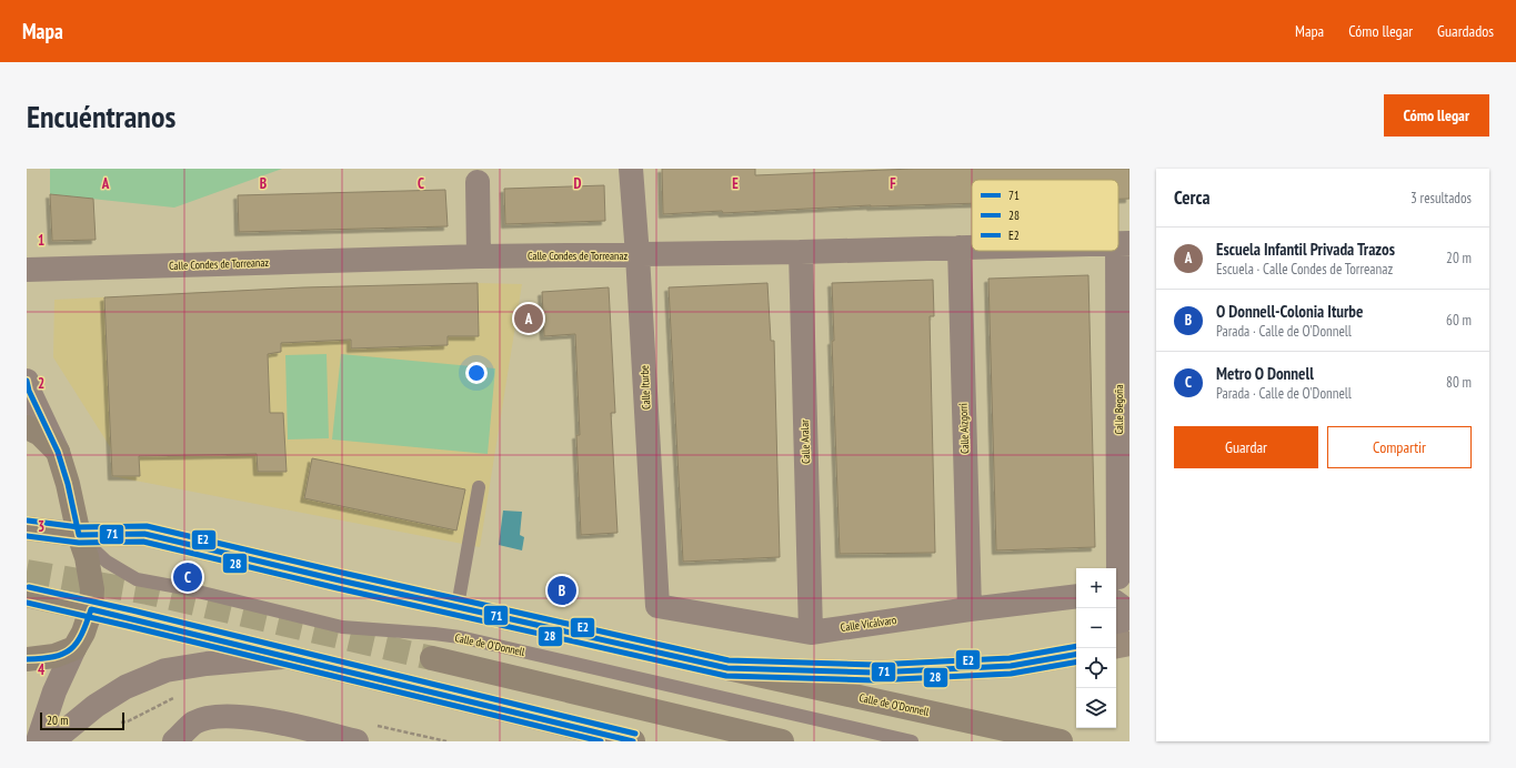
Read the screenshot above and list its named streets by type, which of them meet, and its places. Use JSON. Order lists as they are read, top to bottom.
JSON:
{
  "streets": {
    "main road": ["Calle de O'Donnell"],
    "street": [
      "Calle Condes de Torreanaz",
      "Calle Iturbe",
      "Calle Begoña",
      "Calle Aizgorri",
      "Calle Aralar",
      "Calle Vicálvaro"
    ]
  },
  "crossings": [
    ["Calle Condes de Torreanaz", "Calle Iturbe"],
    ["Calle Condes de Torreanaz", "Calle Aizgorri"],
    ["Calle Condes de Torreanaz", "Calle Aralar"],
    ["Calle Iturbe", "Calle Vicálvaro"],
    ["Calle Aizgorri", "Calle Vicálvaro"],
    ["Calle Aralar", "Calle Vicálvaro"]
  ],
  "lines": ["transit line 71", "transit line E2", "transit line 28"],
  "legend": ["71", "28", "E2"],
  "scale_bar": "20 m",
  "page": {
    "header": "Mapa",
    "nav": ["Mapa", "Cómo llegar", "Guardados"],
    "buttons": [
      "Cómo llegar",
      ["Guardar", "Compartir"]
    ],
    "title": "Encuéntranos",
    "heading": ["Cerca", "3 resultados"],
    "list": [
      {
        "mark": "A",
        "name": "Escuela Infantil Privada Trazos",
        "note": "Escuela · Calle Condes de Torreanaz",
        "value": "20 m"
      },
      {
        "mark": "B",
        "name": "O Donnell-Colonia Iturbe",
        "note": "Parada · Calle de O'Donnell",
        "value": "60 m"
      },
      {
        "mark": "C",
        "name": "Metro O Donnell",
        "note": "Parada · Calle de O'Donnell",
        "value": "80 m"
      }
    ],
    "pins": ["A", "C", "B"],
    "map_buttons": ["+", "−"],
    "scale": "20 m"
  },
  "grid": {
    "columns": [
      "A",
      "B",
      "C",
      "D",
      "E",
      "F"
    ],
    "rows": [
      "1",
      "2",
      "3",
      "4"
    ]
  }
}
